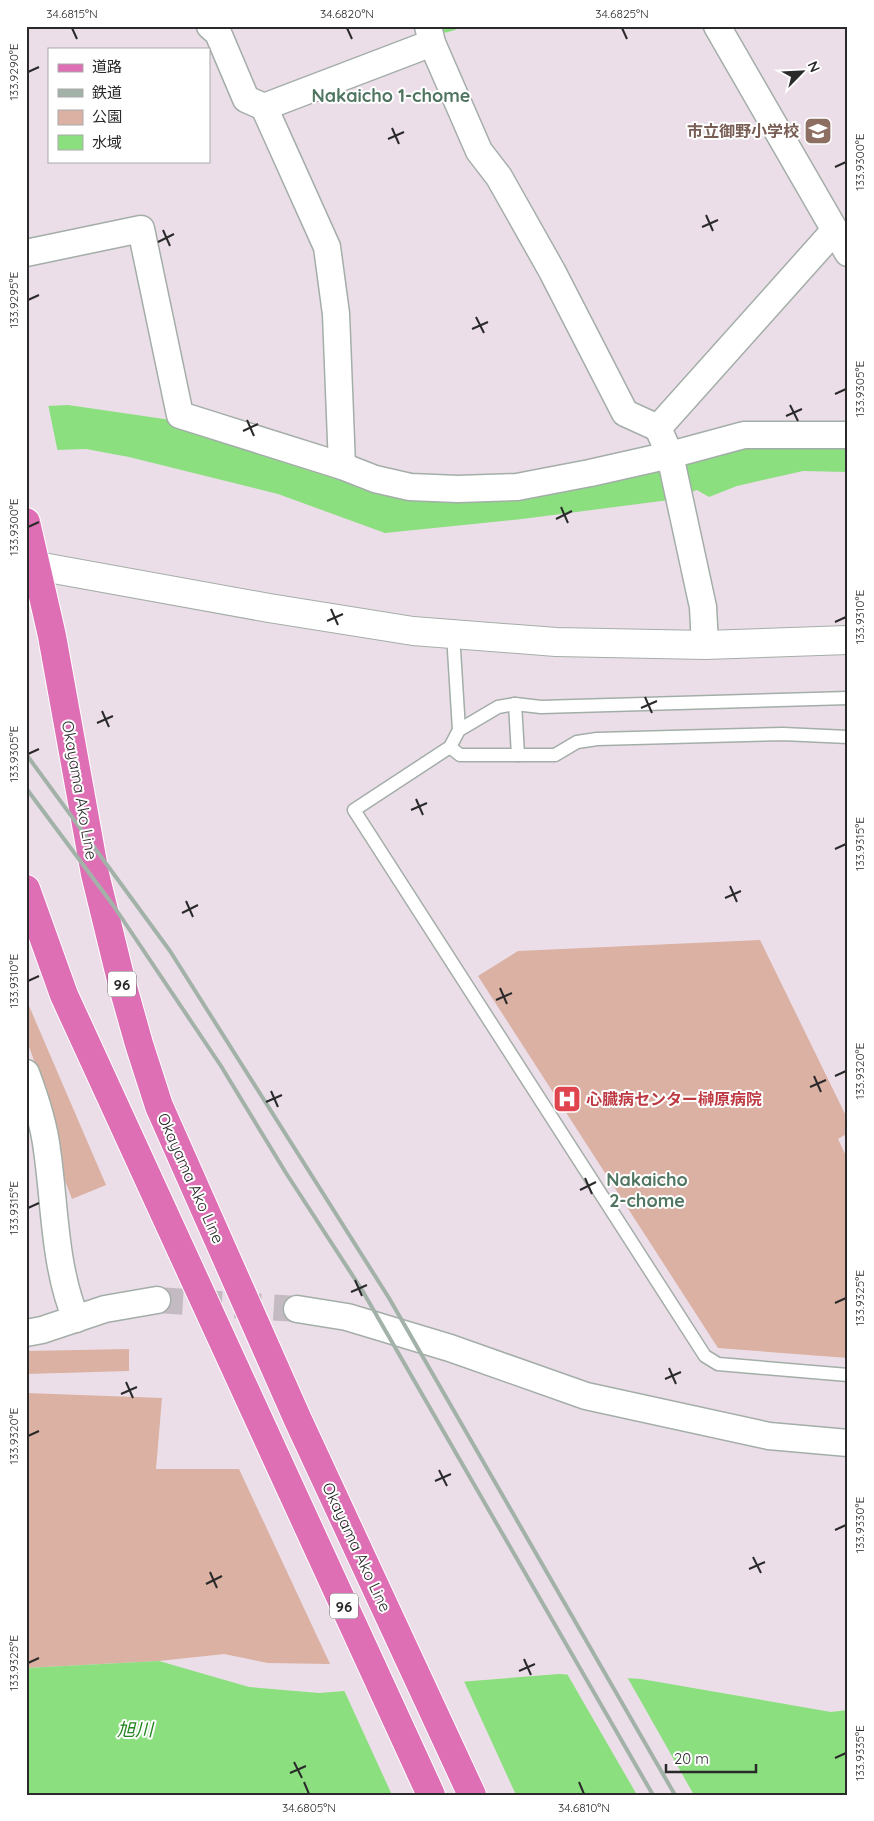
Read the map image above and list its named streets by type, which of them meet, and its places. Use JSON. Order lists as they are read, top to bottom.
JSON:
{
  "streets": {
    "main road": ["Okayama Ako Line", "96"]
  },
  "districts": ["Nakaicho 1-chome", "Nakaicho 2-chome"],
  "water": ["旭川"],
  "places": {
    "school or university": ["市立御野小学校"],
    "hospital": ["心臓病センター榊原病院"]
  },
  "legend": [
    "道路",
    "鉄道",
    "公園",
    "水域"
  ],
  "scale_bar": "20 m",
  "north": "top right",
  "coordinates": [
    "34.6815°N",
    "34.6820°N",
    "34.6825°N",
    "133.9290°E",
    "133.9300°E",
    "133.9295°E",
    "133.9305°E",
    "133.9310°E",
    "133.9315°E",
    "133.9320°E",
    "133.9325°E",
    "133.9330°E",
    "133.9335°E",
    "34.6805°N",
    "34.6810°N"
  ]
}
